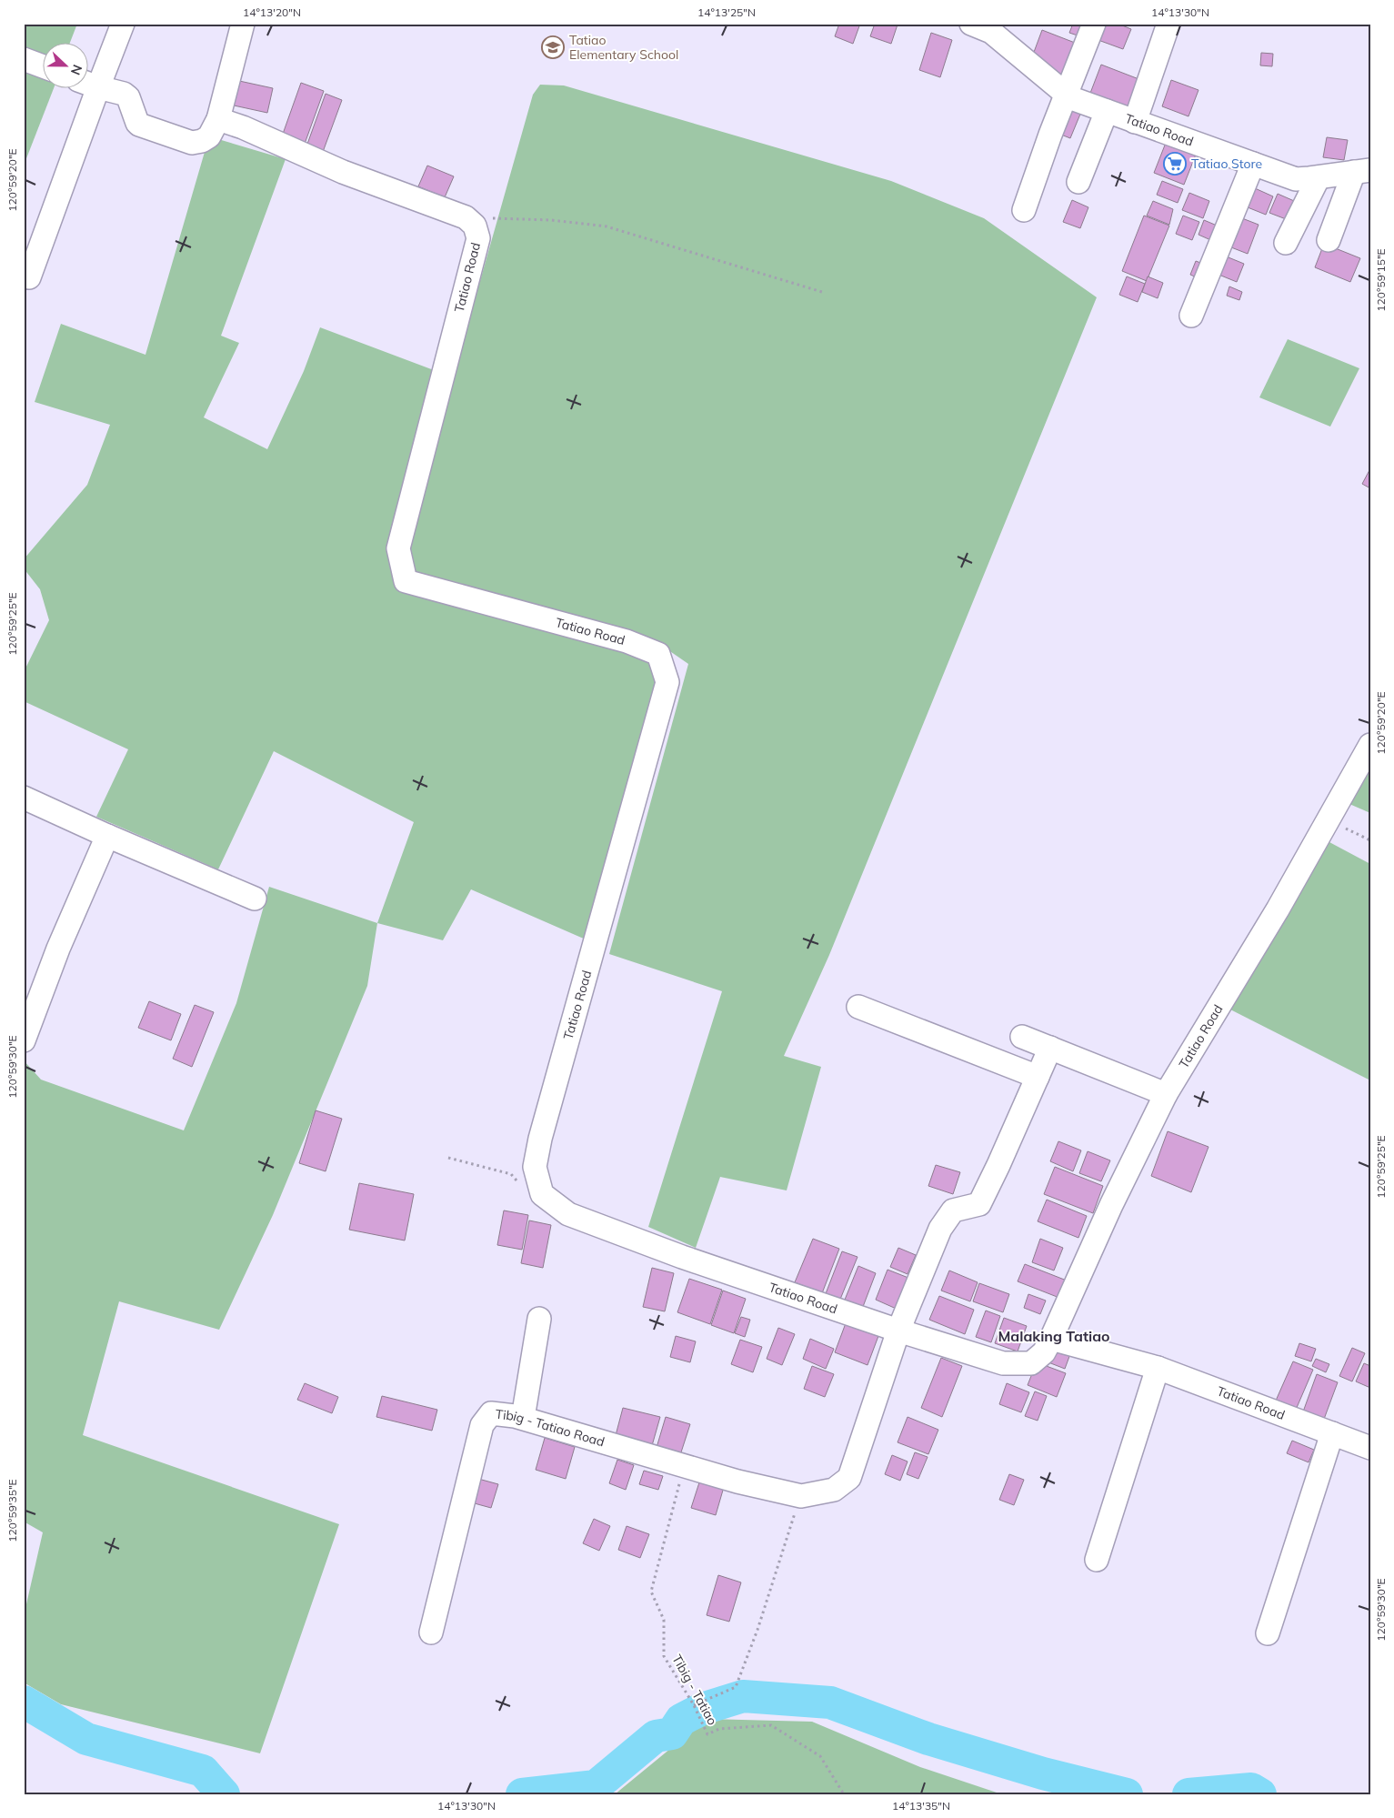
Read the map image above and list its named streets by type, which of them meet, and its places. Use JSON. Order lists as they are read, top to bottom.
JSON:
{
  "streets": {
    "street": ["Tatiao Road", "Tibig - Tatiao Road"],
    "path": ["Tibig - Tatiao"]
  },
  "crossings": [
    ["Tibig - Tatiao Road", "Tibig - Tatiao"]
  ],
  "districts": ["Malaking Tatiao"],
  "places": {
    "school or university": ["Tatiao Elementary School"],
    "supermarket": ["Tatiao Store"]
  },
  "north": "right",
  "coordinates": [
    "14°13'20\"N",
    "14°13'25\"N",
    "14°13'30\"N",
    "120°59'20\"E",
    "120°59'15\"E",
    "120°59'25\"E",
    "120°59'30\"E",
    "120°59'35\"E",
    "14°13'35\"N"
  ]
}
